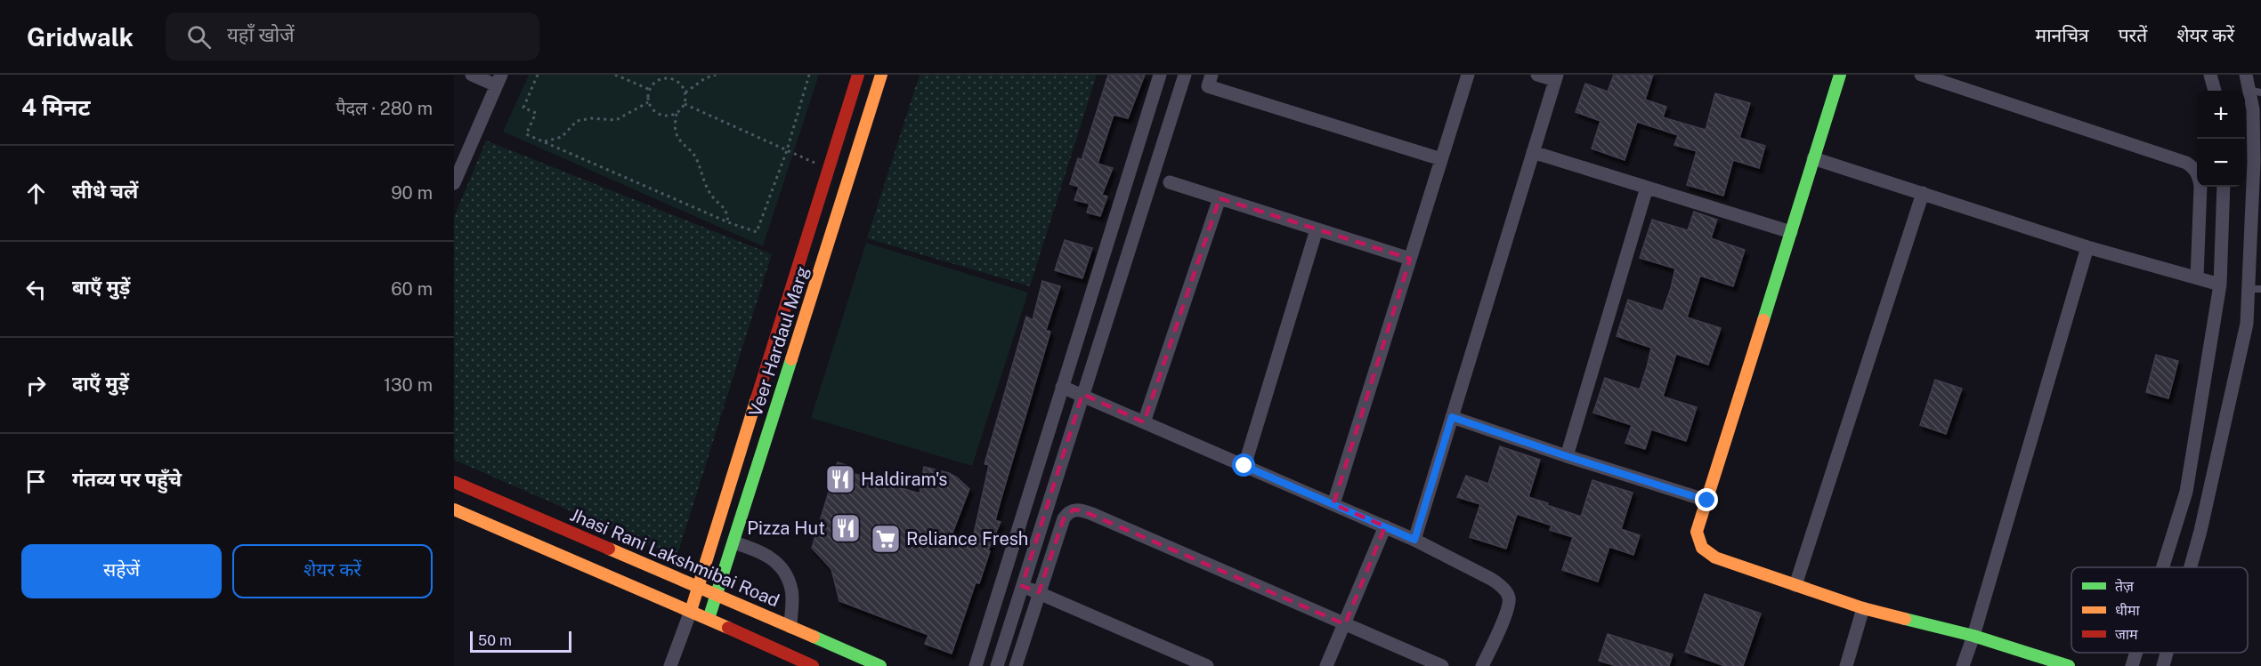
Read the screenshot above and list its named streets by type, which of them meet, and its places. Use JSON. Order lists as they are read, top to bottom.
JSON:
{
  "streets": {
    "street": ["Veer Hardaul Marg", "Jhasi Rani Lakshmibai Road"]
  },
  "crossings": [
    ["Veer Hardaul Marg", "Jhasi Rani Lakshmibai Road"]
  ],
  "places": {
    "restaurant": ["Haldiram's", "Pizza Hut"],
    "supermarket": ["Reliance Fresh"]
  },
  "legend": ["तेज़", "धीमा", "जाम"],
  "scale_bar": "50 m",
  "page": {
    "header": "Gridwalk",
    "search": "यहाँ खोजें",
    "nav": ["मानचित्र", "परतें", "शेयर करें"],
    "heading": ["4 मिनट", "पैदल · 280 m"],
    "map_buttons": ["+", "−"],
    "list": [
      ["सीधे चलें", "90 m"],
      ["बाएँ मुड़ें", "60 m"],
      ["दाएँ मुड़ें", "130 m"],
      "गंतव्य पर पहुँचे"
    ],
    "buttons": ["सहेजें", "शेयर करें"],
    "scale": "50 m"
  }
}
